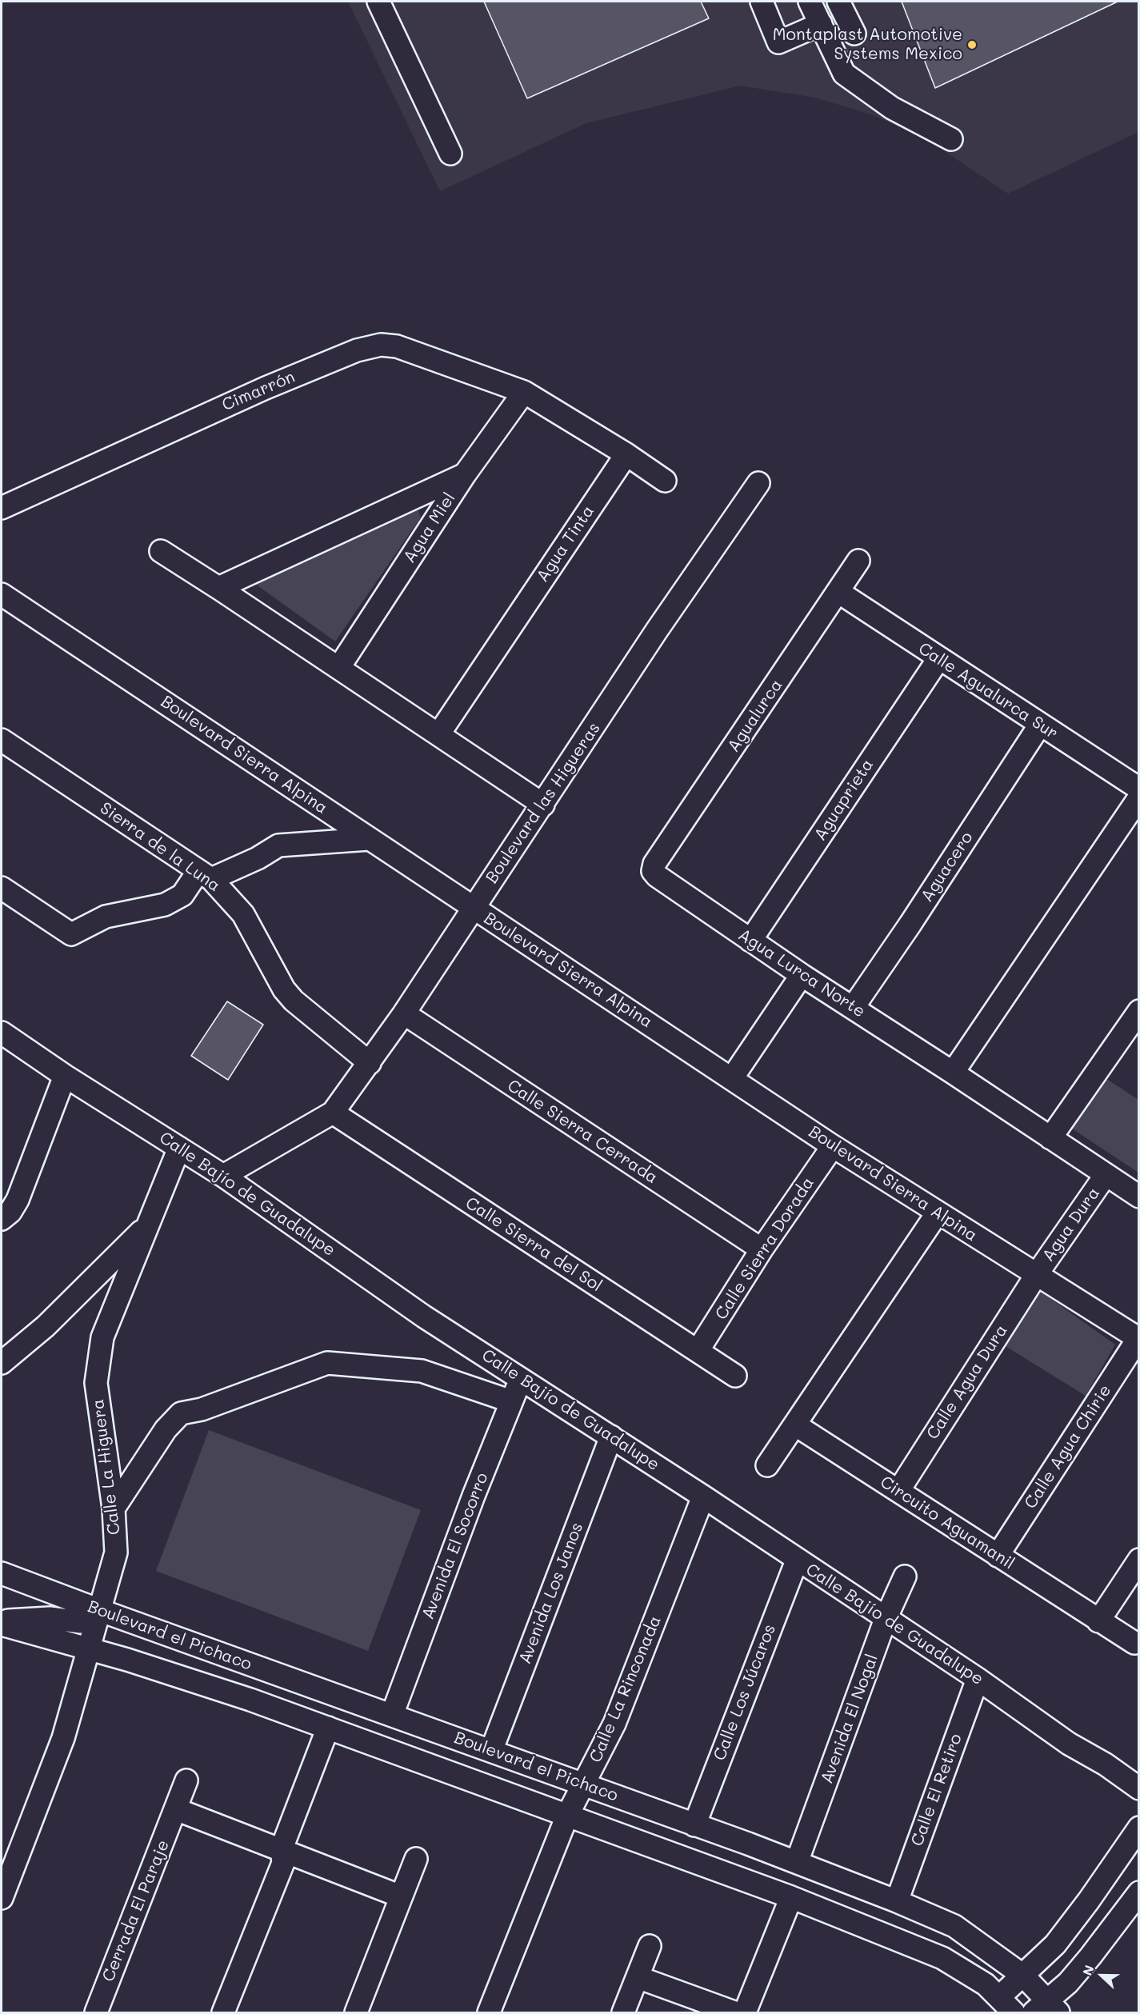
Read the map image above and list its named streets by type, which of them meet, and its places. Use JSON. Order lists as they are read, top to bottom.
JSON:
{
  "streets": {
    "street": [
      "Cimarrón",
      "Agua Miel",
      "Agua Tinta",
      "Calle Agualurca Sur",
      "Agualurca",
      "Boulevard Sierra Alpina",
      "Aguaprieta",
      "Boulevard las Higueras",
      "Sierra de la Luna",
      "Aguacero",
      "Agua Lurca Norte",
      "Calle Sierra Cerrada",
      "Calle Bajío de Guadalupe",
      "Agua Dura",
      "Calle Sierra del Sol",
      "Calle Sierra Dorada",
      "Calle Agua Dura",
      "Calle Agua Chirie",
      "Calle La Higuera",
      "Circuito Aguamanil",
      "Avenida El Socorro",
      "Avenida Los Janos",
      "Boulevard el Pichaco",
      "Calle La Rinconada",
      "Calle Los Júcaros",
      "Avenida El Nogal",
      "Calle El Retiro",
      "Cerrada El Paraje"
    ]
  },
  "crossings": [
    ["Cimarrón", "Agua Miel"],
    ["Calle Agualurca Sur", "Agualurca"],
    ["Calle Agualurca Sur", "Aguaprieta"],
    ["Calle Agualurca Sur", "Aguacero"],
    ["Agualurca", "Agua Lurca Norte"],
    ["Boulevard Sierra Alpina", "Boulevard las Higueras"],
    ["Boulevard Sierra Alpina", "Agua Dura"],
    ["Boulevard Sierra Alpina", "Calle Sierra Dorada"],
    ["Boulevard Sierra Alpina", "Calle Agua Dura"],
    ["Boulevard Sierra Alpina", "Calle Agua Chirie"],
    ["Aguaprieta", "Agua Lurca Norte"],
    ["Boulevard las Higueras", "Sierra de la Luna"],
    ["Boulevard las Higueras", "Calle Sierra Cerrada"],
    ["Boulevard las Higueras", "Calle Bajío de Guadalupe"],
    ["Boulevard las Higueras", "Calle Sierra del Sol"],
    ["Aguacero", "Agua Lurca Norte"],
    ["Agua Lurca Norte", "Agua Dura"],
    ["Calle Sierra Cerrada", "Calle Sierra Dorada"],
    ["Calle Bajío de Guadalupe", "Calle La Higuera"],
    ["Calle Bajío de Guadalupe", "Avenida El Socorro"],
    ["Calle Bajío de Guadalupe", "Avenida Los Janos"],
    ["Calle Bajío de Guadalupe", "Calle La Rinconada"],
    ["Calle Bajío de Guadalupe", "Calle Los Júcaros"],
    ["Calle Bajío de Guadalupe", "Avenida El Nogal"],
    ["Calle Bajío de Guadalupe", "Calle El Retiro"],
    ["Agua Dura", "Calle Agua Dura"],
    ["Calle Sierra del Sol", "Calle Sierra Dorada"],
    ["Calle Agua Dura", "Circuito Aguamanil"],
    ["Calle Agua Chirie", "Circuito Aguamanil"],
    ["Calle La Higuera", "Boulevard el Pichaco"],
    ["Avenida El Socorro", "Boulevard el Pichaco"],
    ["Avenida Los Janos", "Boulevard el Pichaco"],
    ["Boulevard el Pichaco", "Calle La Rinconada"],
    ["Boulevard el Pichaco", "Calle Los Júcaros"],
    ["Boulevard el Pichaco", "Avenida El Nogal"],
    ["Boulevard el Pichaco", "Calle El Retiro"]
  ],
  "places": ["Montaplast Automotive Systems Mexico"],
  "north": "left"
}
